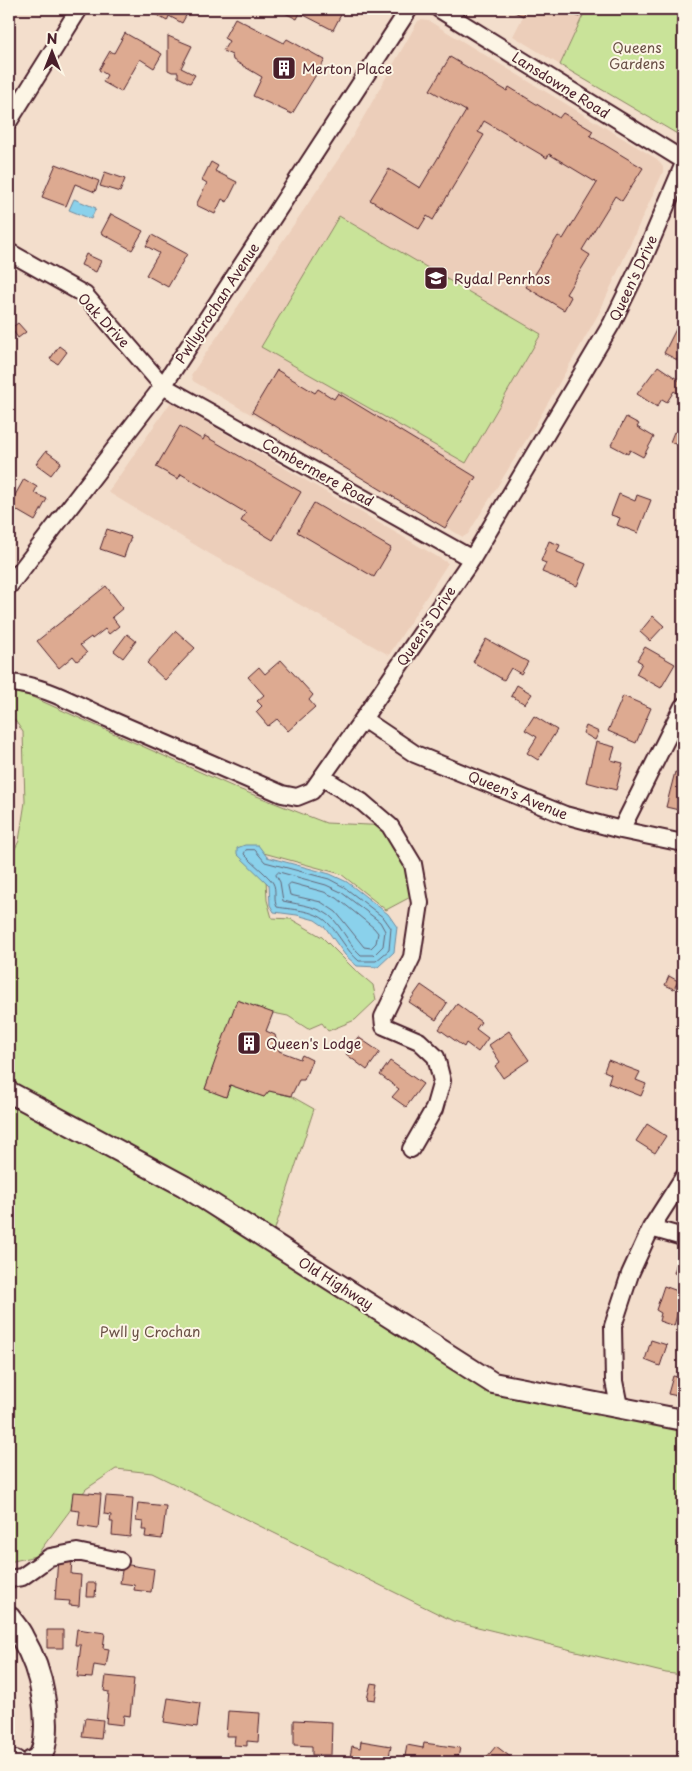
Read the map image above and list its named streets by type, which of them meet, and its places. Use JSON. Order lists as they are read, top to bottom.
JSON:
{
  "streets": {
    "street": [
      "Lansdowne Road",
      "Queen's Drive",
      "Pwllycrochan Avenue",
      "Oak Drive",
      "Combermere Road",
      "Queen's Avenue",
      "Old Highway"
    ]
  },
  "crossings": [
    ["Queen's Drive", "Combermere Road"],
    ["Queen's Drive", "Queen's Avenue"],
    ["Pwllycrochan Avenue", "Oak Drive"],
    ["Pwllycrochan Avenue", "Combermere Road"],
    ["Oak Drive", "Combermere Road"]
  ],
  "parks": ["Queens Gardens", "Pwll y Crochan"],
  "places": {
    "building": ["Merton Place", "Queen's Lodge"],
    "school or university": ["Rydal Penrhos"]
  },
  "north": "top"
}
